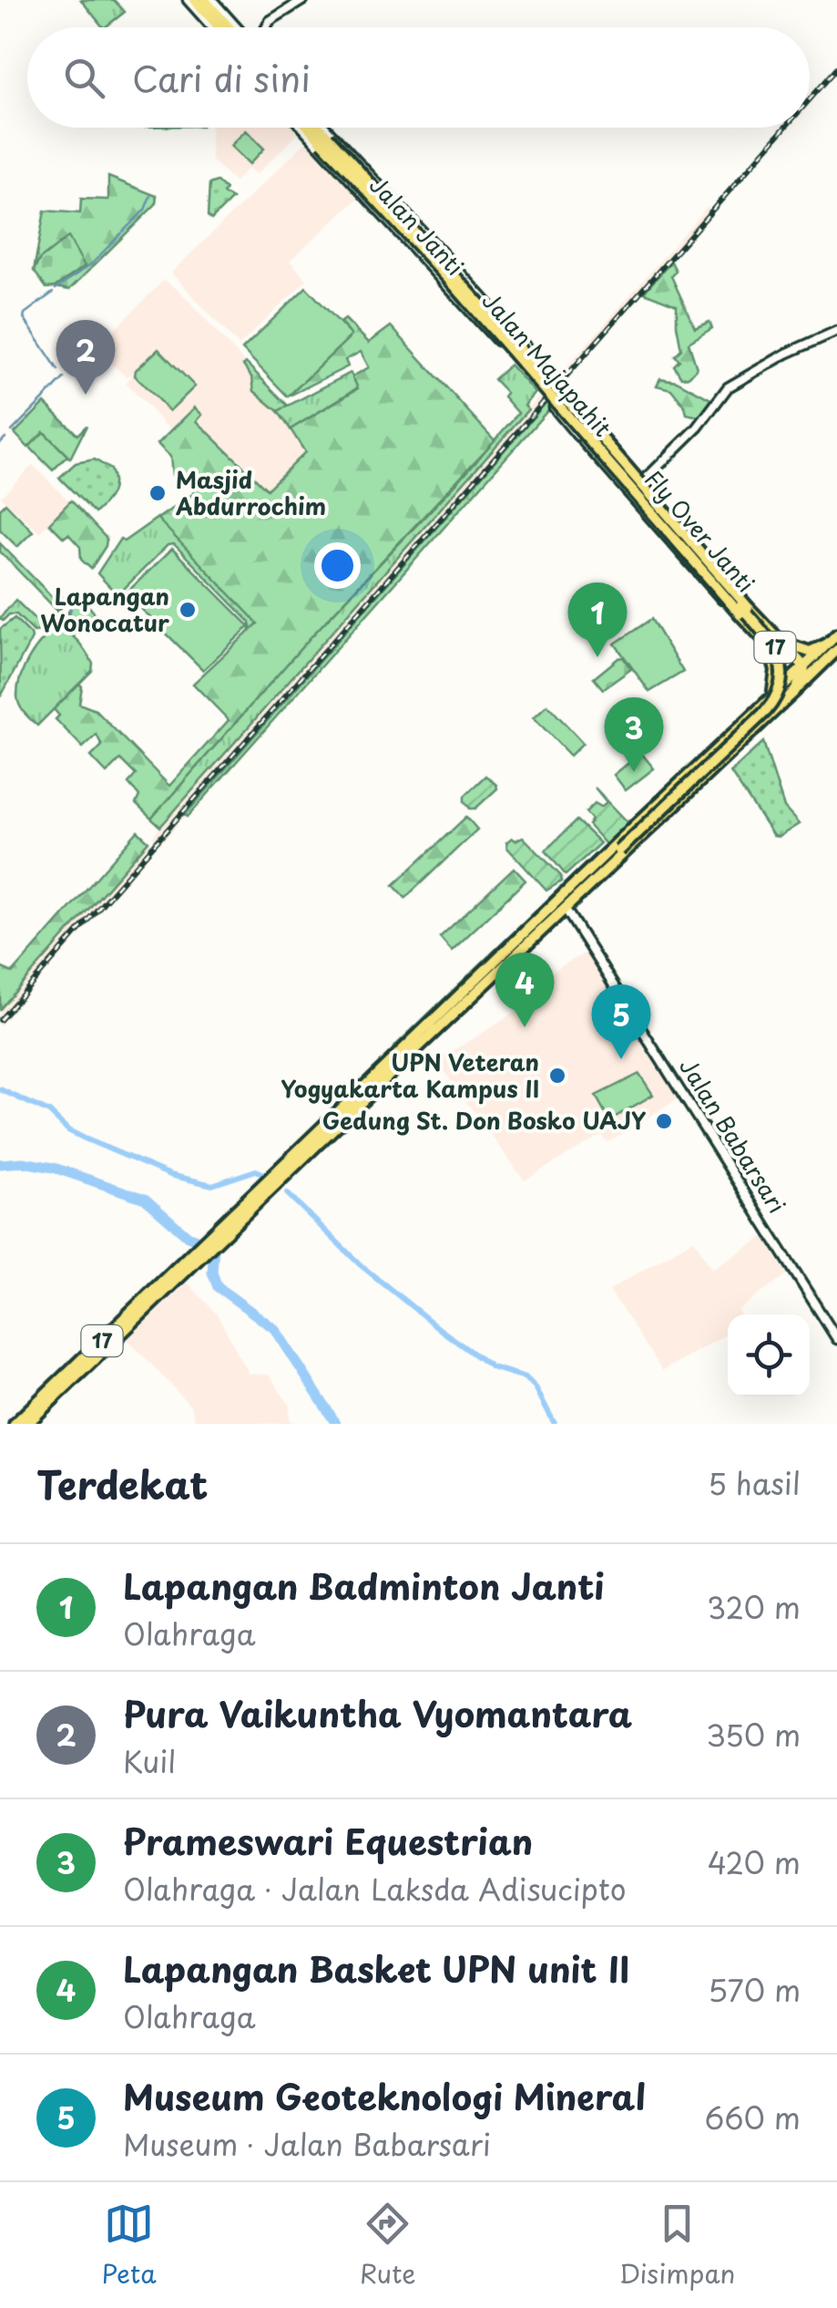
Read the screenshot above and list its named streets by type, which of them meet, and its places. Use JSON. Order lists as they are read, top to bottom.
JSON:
{
  "streets": {
    "main road": ["Jalan Majapahit", "Fly Over Janti", "17"],
    "street": ["Jalan Janti", "Jalan Babarsari"]
  },
  "crossings": [
    ["Jalan Majapahit", "Fly Over Janti"],
    ["Jalan Majapahit", "17"],
    ["Fly Over Janti", "17"],
    ["17", "Jalan Babarsari"]
  ],
  "places": [
    "Masjid Abdurrochim",
    "Lapangan Wonocatur",
    "UPN Veteran Yogyakarta Kampus II",
    "Gedung St. Don Bosko UAJY"
  ],
  "page": {
    "search": "Cari di sini",
    "pins": [
      "2",
      "1",
      "3",
      "4",
      "5"
    ],
    "heading": ["Terdekat", "5 hasil"],
    "list": [
      {
        "mark": "1",
        "name": "Lapangan Badminton Janti",
        "note": "Olahraga",
        "value": "320 m"
      },
      {
        "mark": "2",
        "name": "Pura Vaikuntha Vyomantara",
        "note": "Kuil",
        "value": "350 m"
      },
      {
        "mark": "3",
        "name": "Prameswari Equestrian",
        "note": "Olahraga · Jalan Laksda Adisucipto",
        "value": "420 m"
      },
      {
        "mark": "4",
        "name": "Lapangan Basket UPN unit II",
        "note": "Olahraga",
        "value": "570 m"
      },
      {
        "mark": "5",
        "name": "Museum Geoteknologi Mineral",
        "note": "Museum · Jalan Babarsari",
        "value": "660 m"
      }
    ],
    "nav": ["Peta", "Rute", "Disimpan"]
  }
}
